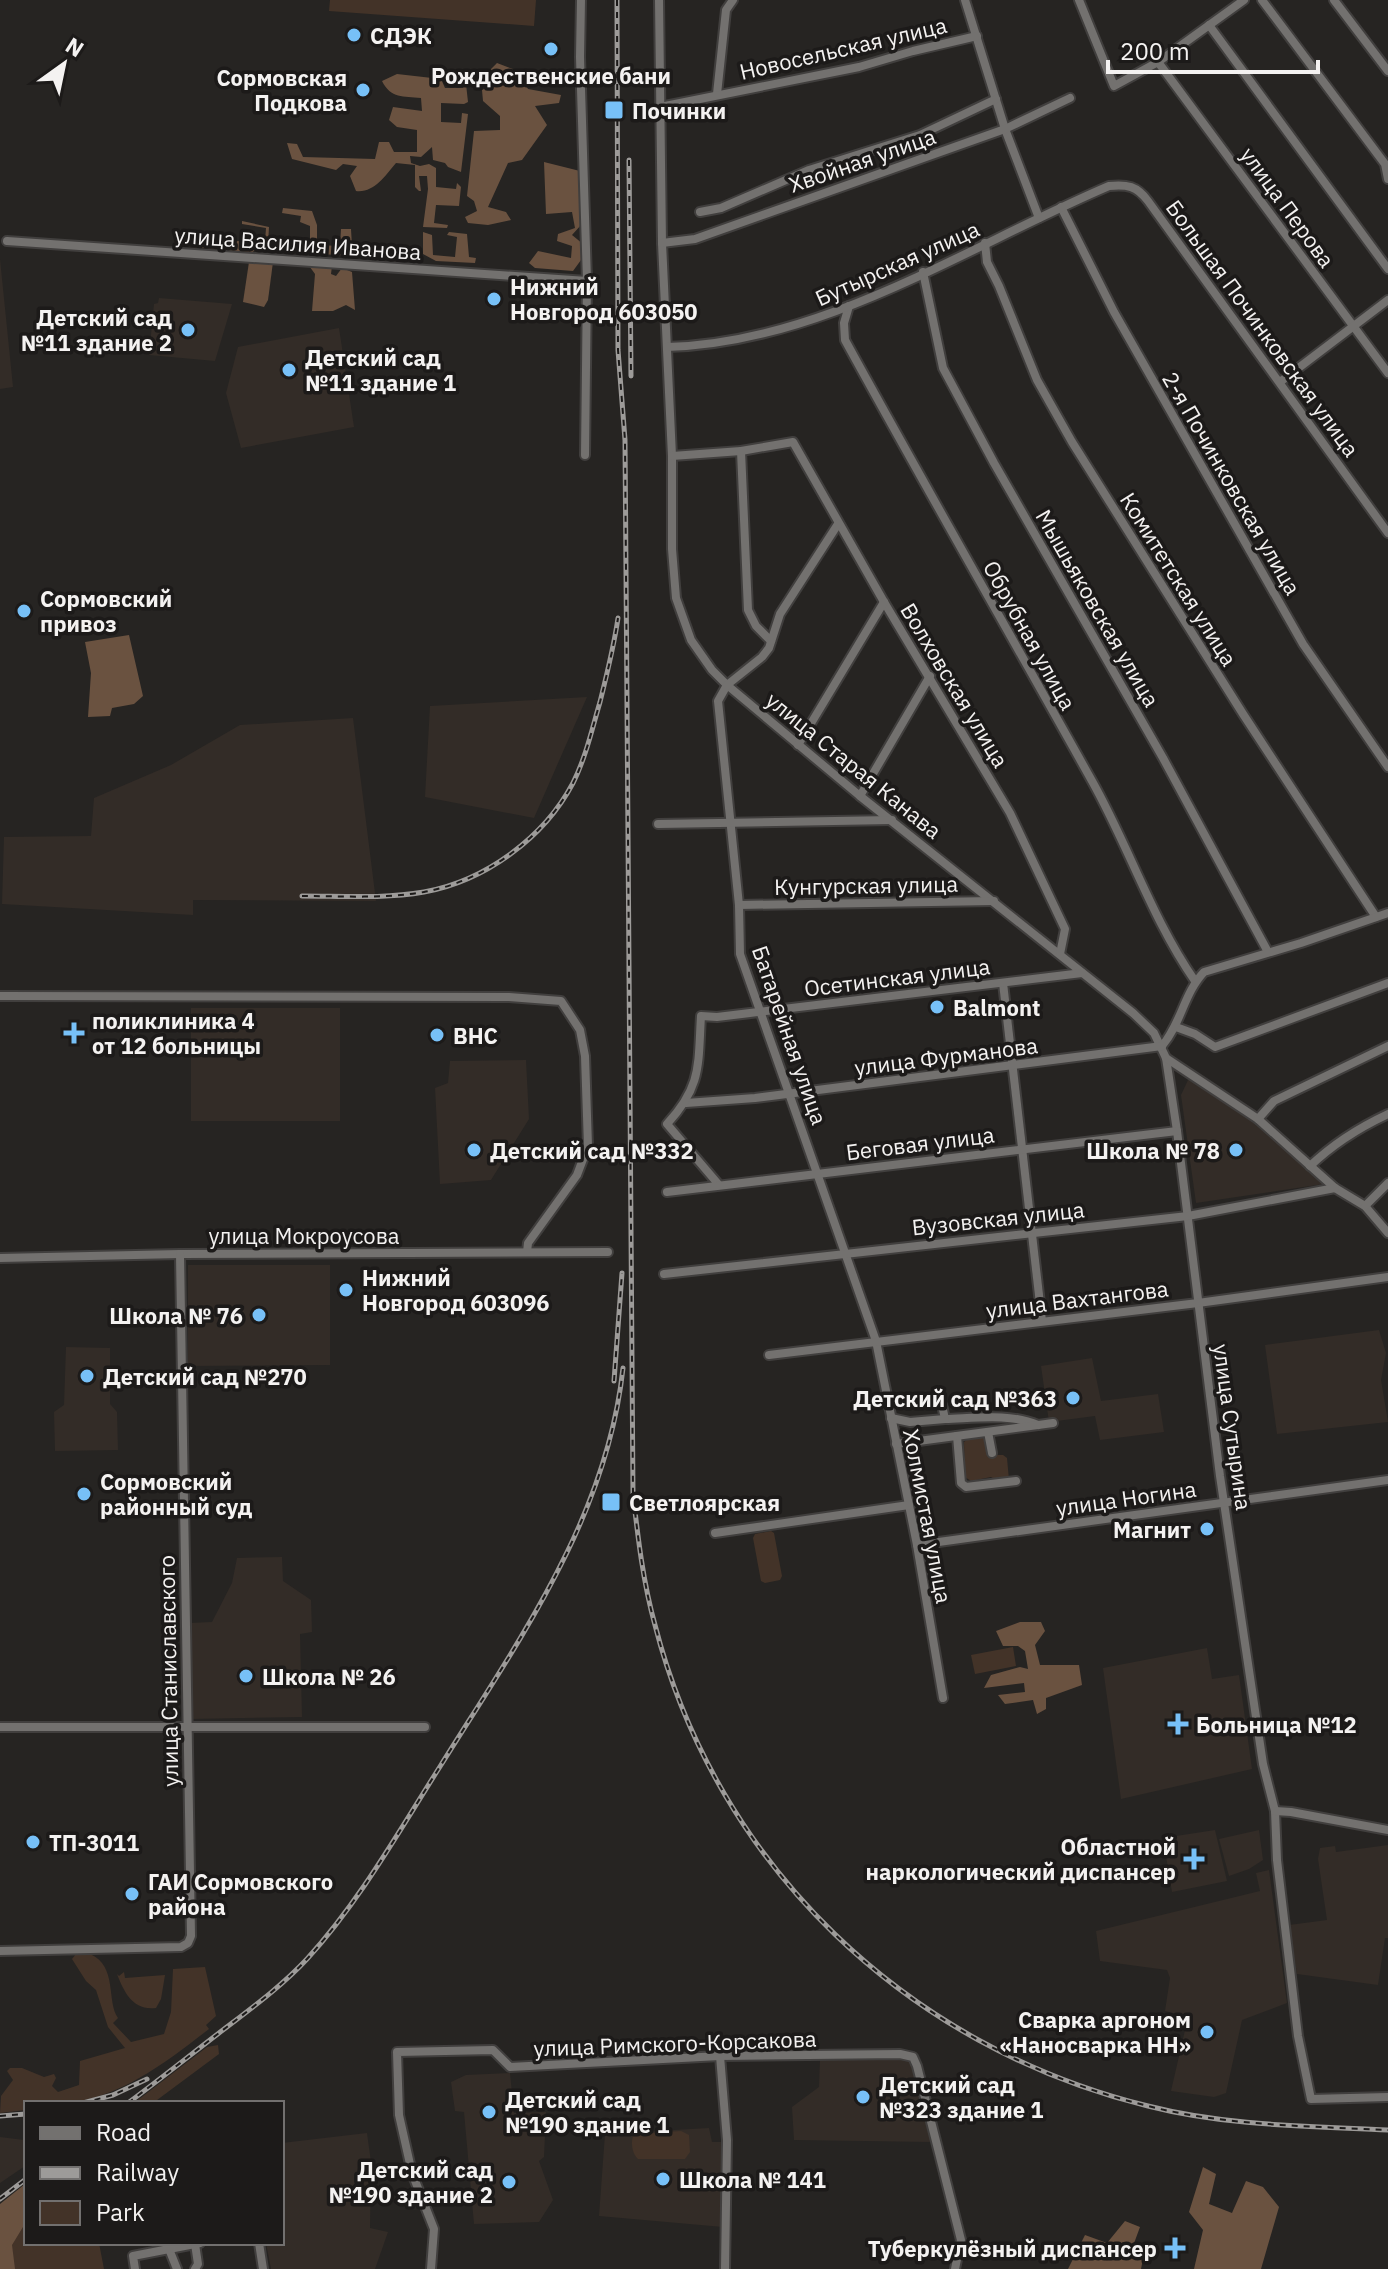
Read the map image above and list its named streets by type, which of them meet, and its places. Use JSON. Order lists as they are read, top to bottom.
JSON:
{
  "streets": {
    "street": [
      "Новосельская улица",
      "Хвойная улица",
      "улица Перова",
      "улица Василия Иванова",
      "Бутырская улица",
      "Большая Починковская улица",
      "2-я Починковская улица",
      "Комитетская улица",
      "Мышьяковская улица",
      "Обрубная улица",
      "Волховская улица",
      "улица Старая Канава",
      "Кунгурская улица",
      "Осетинская улица",
      "Батарейная улица",
      "улица Фурманова",
      "Беговая улица",
      "Вузовская улица",
      "улица Мокроусова",
      "улица Вахтангова",
      "улица Сутырина",
      "улица Ногина",
      "Холмистая улица",
      "улица Станиславского",
      "улица Римского-Корсакова"
    ]
  },
  "crossings": [
    ["Новосельская улица", "улица Старая Канава"],
    ["Хвойная улица", "улица Старая Канава"],
    ["Бутырская улица", "Большая Починковская улица"],
    ["Бутырская улица", "2-я Починковская улица"],
    ["Бутырская улица", "Комитетская улица"],
    ["Бутырская улица", "Мышьяковская улица"],
    ["Бутырская улица", "Обрубная улица"],
    ["Бутырская улица", "улица Старая Канава"],
    ["Волховская улица", "улица Старая Канава"],
    ["улица Старая Канава", "Кунгурская улица"],
    ["улица Старая Канава", "Осетинская улица"],
    ["улица Старая Канава", "Батарейная улица"],
    ["улица Старая Канава", "улица Фурманова"],
    ["улица Старая Канава", "улица Сутырина"],
    ["Кунгурская улица", "Батарейная улица"],
    ["Осетинская улица", "Батарейная улица"],
    ["Осетинская улица", "улица Фурманова"],
    ["Батарейная улица", "улица Фурманова"],
    ["Батарейная улица", "Беговая улица"],
    ["Батарейная улица", "Вузовская улица"],
    ["Батарейная улица", "улица Вахтангова"],
    ["Батарейная улица", "Холмистая улица"],
    ["улица Фурманова", "улица Сутырина"],
    ["Беговая улица", "улица Сутырина"],
    ["Вузовская улица", "улица Сутырина"],
    ["улица Мокроусова", "улица Станиславского"],
    ["улица Вахтангова", "улица Сутырина"],
    ["улица Вахтангова", "Холмистая улица"],
    ["улица Сутырина", "улица Ногина"],
    ["улица Ногина", "Холмистая улица"]
  ],
  "places": {
    "other": [
      "СДЭК",
      "Рождественские бани",
      "Сормовская Подкова",
      "Нижний Новгород 603050",
      "Детский сад №11 здание 2",
      "Детский сад №11 здание 1",
      "Сормовский привоз",
      "Balmont",
      "ВНС",
      "Детский сад №332",
      "Школа № 78",
      "Нижний Новгород 603096",
      "Школа № 76",
      "Детский сад №270",
      "Детский сад №363",
      "Сормовский районный суд",
      "Магнит",
      "Школа № 26",
      "ТП-3011",
      "ГАИ Сормовского района",
      "Сварка аргоном «Наносварка НН»",
      "Детский сад №323 здание 1",
      "Детский сад №190 здание 1",
      "Школа № 141",
      "Детский сад №190 здание 2"
    ],
    "transit": ["Починки", "Светлоярская"],
    "health": [
      "поликлиника 4 от 12 больницы",
      "Больница №12",
      "Областной наркологический диспансер",
      "Туберкулёзный диспансер"
    ]
  },
  "legend": ["Road", "Railway", "Park"],
  "scale_bar": "200 m",
  "north": "top right"
}
